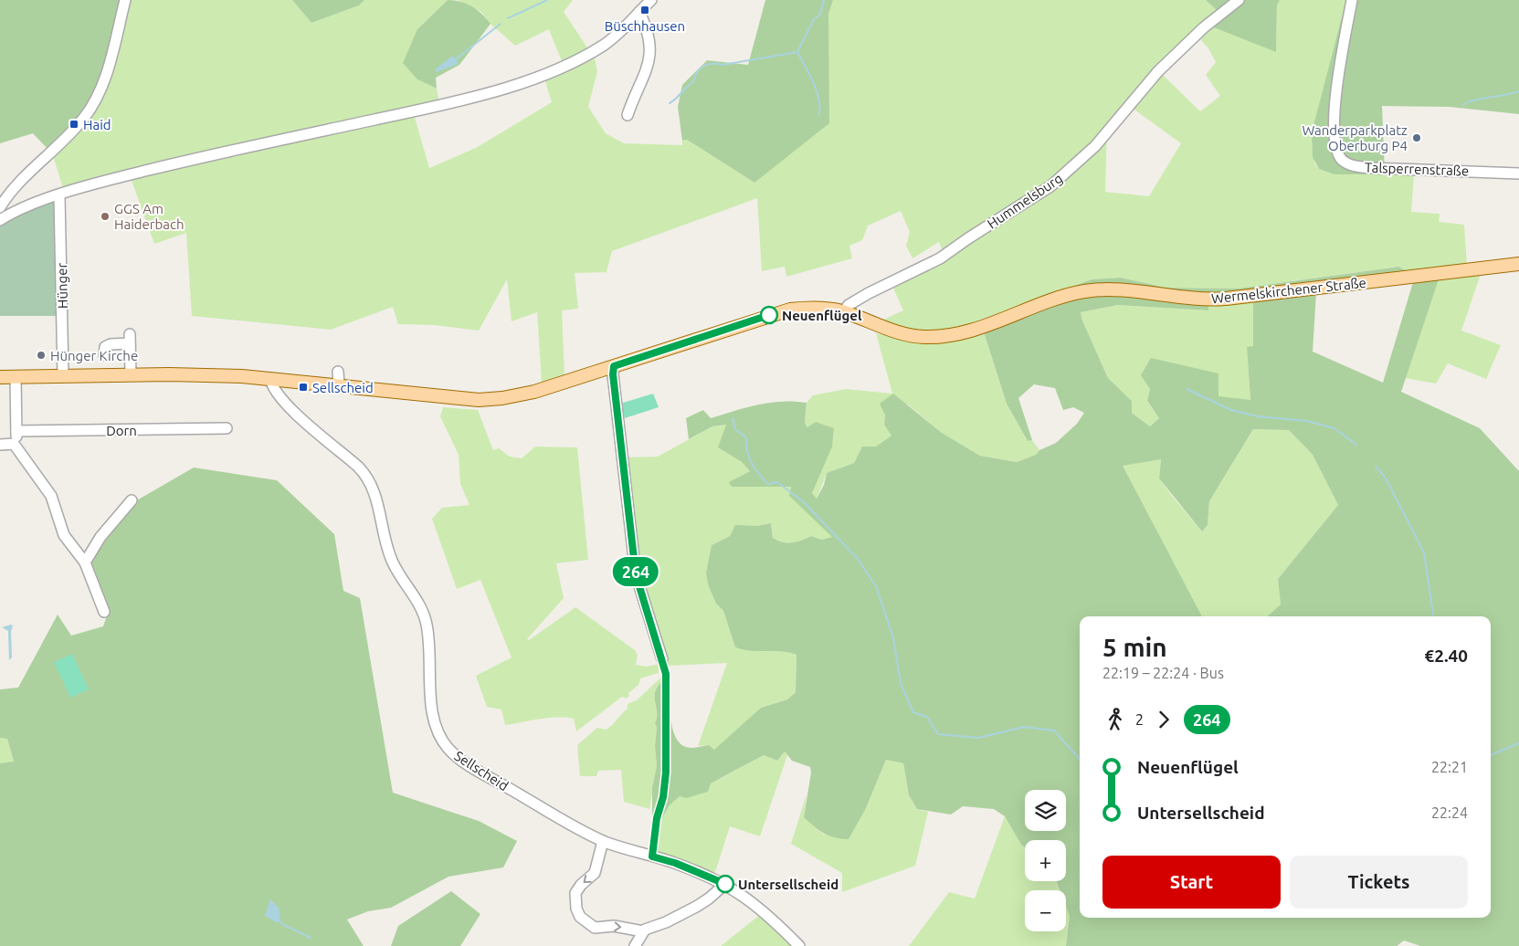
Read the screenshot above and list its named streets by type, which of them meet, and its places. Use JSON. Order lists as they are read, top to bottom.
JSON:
{
  "streets": {
    "main road": ["Wermelskirchener Straße"],
    "street": [
      "Talsperrenstraße",
      "Hummelsburg",
      "Hünger",
      "Dorn",
      "Sellscheid"
    ]
  },
  "crossings": [
    ["Hummelsburg", "Wermelskirchener Straße"]
  ],
  "places": {
    "transit": ["Büschhausen", "Haid", "Sellscheid"],
    "other": [
      "Wanderparkplatz Oberburg P4",
      "GGS Am Haiderbach",
      "Neuenflügel",
      "Hünger Kirche",
      "Untersellscheid"
    ]
  },
  "lines": ["bus line 264"],
  "page": {
    "on_map": "264",
    "heading": ["5 min", "22:19 – 22:24 · Bus", "€2.40"],
    "legs": ["2", "264"],
    "list": [
      {
        "name": "Neuenflügel",
        "value": "22:21"
      },
      {
        "name": "Untersellscheid",
        "value": "22:24"
      }
    ],
    "map_buttons": ["+", "−"],
    "buttons": ["Start", "Tickets"]
  }
}
